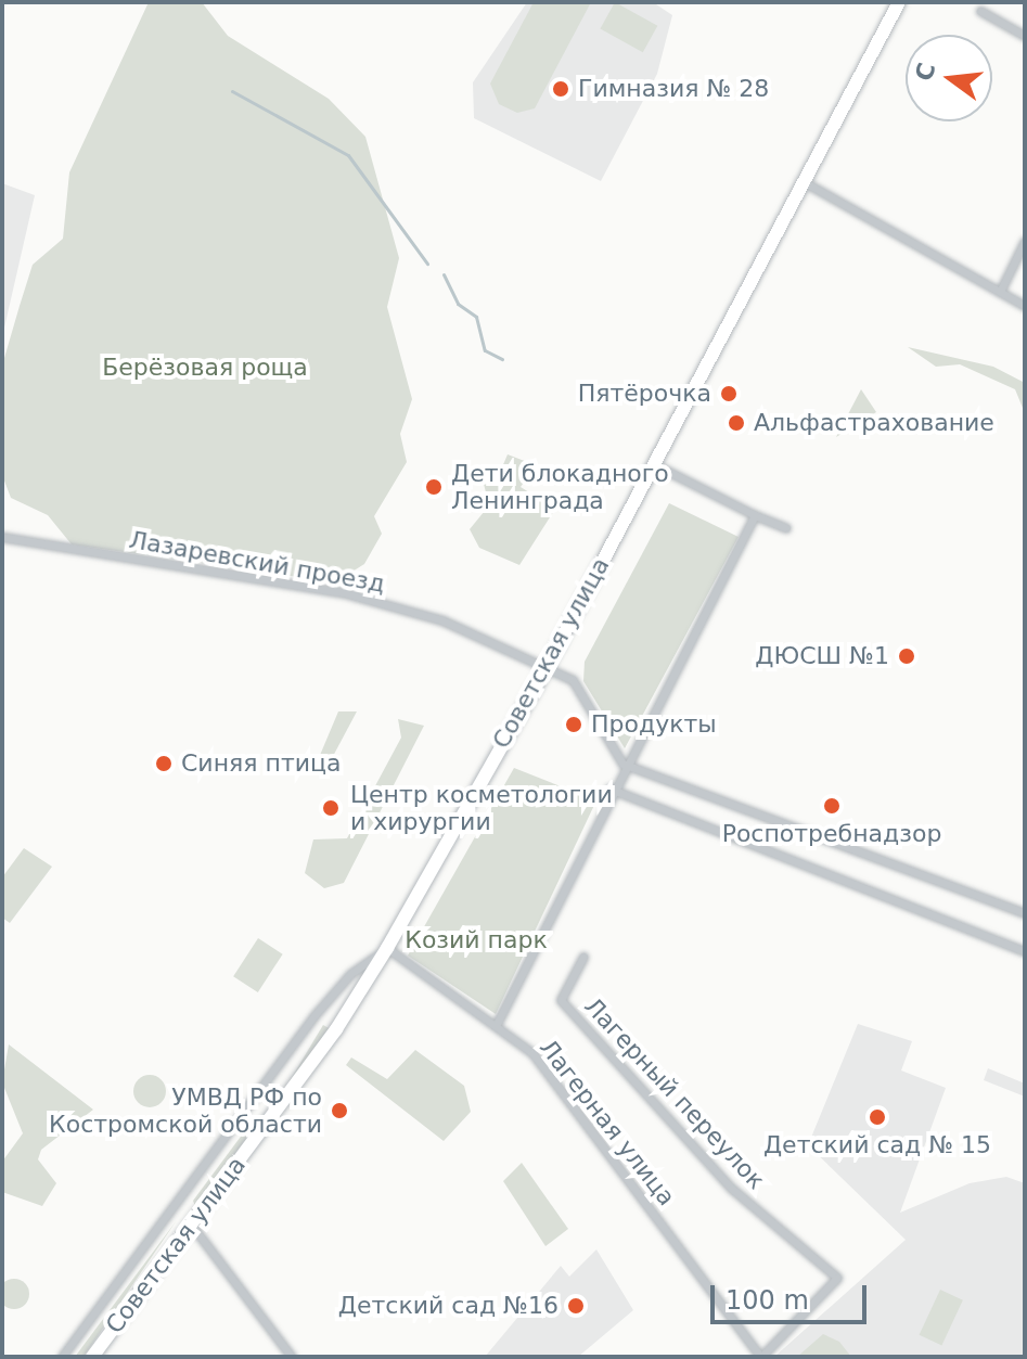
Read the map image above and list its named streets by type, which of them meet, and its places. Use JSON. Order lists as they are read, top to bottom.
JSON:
{
  "streets": {
    "main road": ["Советская улица"],
    "street": ["Лазаревский проезд", "Лагерный переулок", "Лагерная улица"]
  },
  "crossings": [
    ["Лазаревский проезд", "Советская улица"],
    ["Советская улица", "Лагерная улица"],
    ["Лагерный переулок", "Лагерная улица"]
  ],
  "parks": ["Берёзовая роща", "Козий парк"],
  "places": [
    "Гимназия № 28",
    "Пятёрочка",
    "Альфастрахование",
    "Дети блокадного Ленинграда",
    "ДЮСШ №1",
    "Продукты",
    "Синяя птица",
    "Роспотребнадзор",
    "Центр косметологии и хирургии",
    "УМВД РФ по Костромской области",
    "Детский сад № 15",
    "Детский сад №16"
  ],
  "scale_bar": "100 m",
  "north": "left"
}
